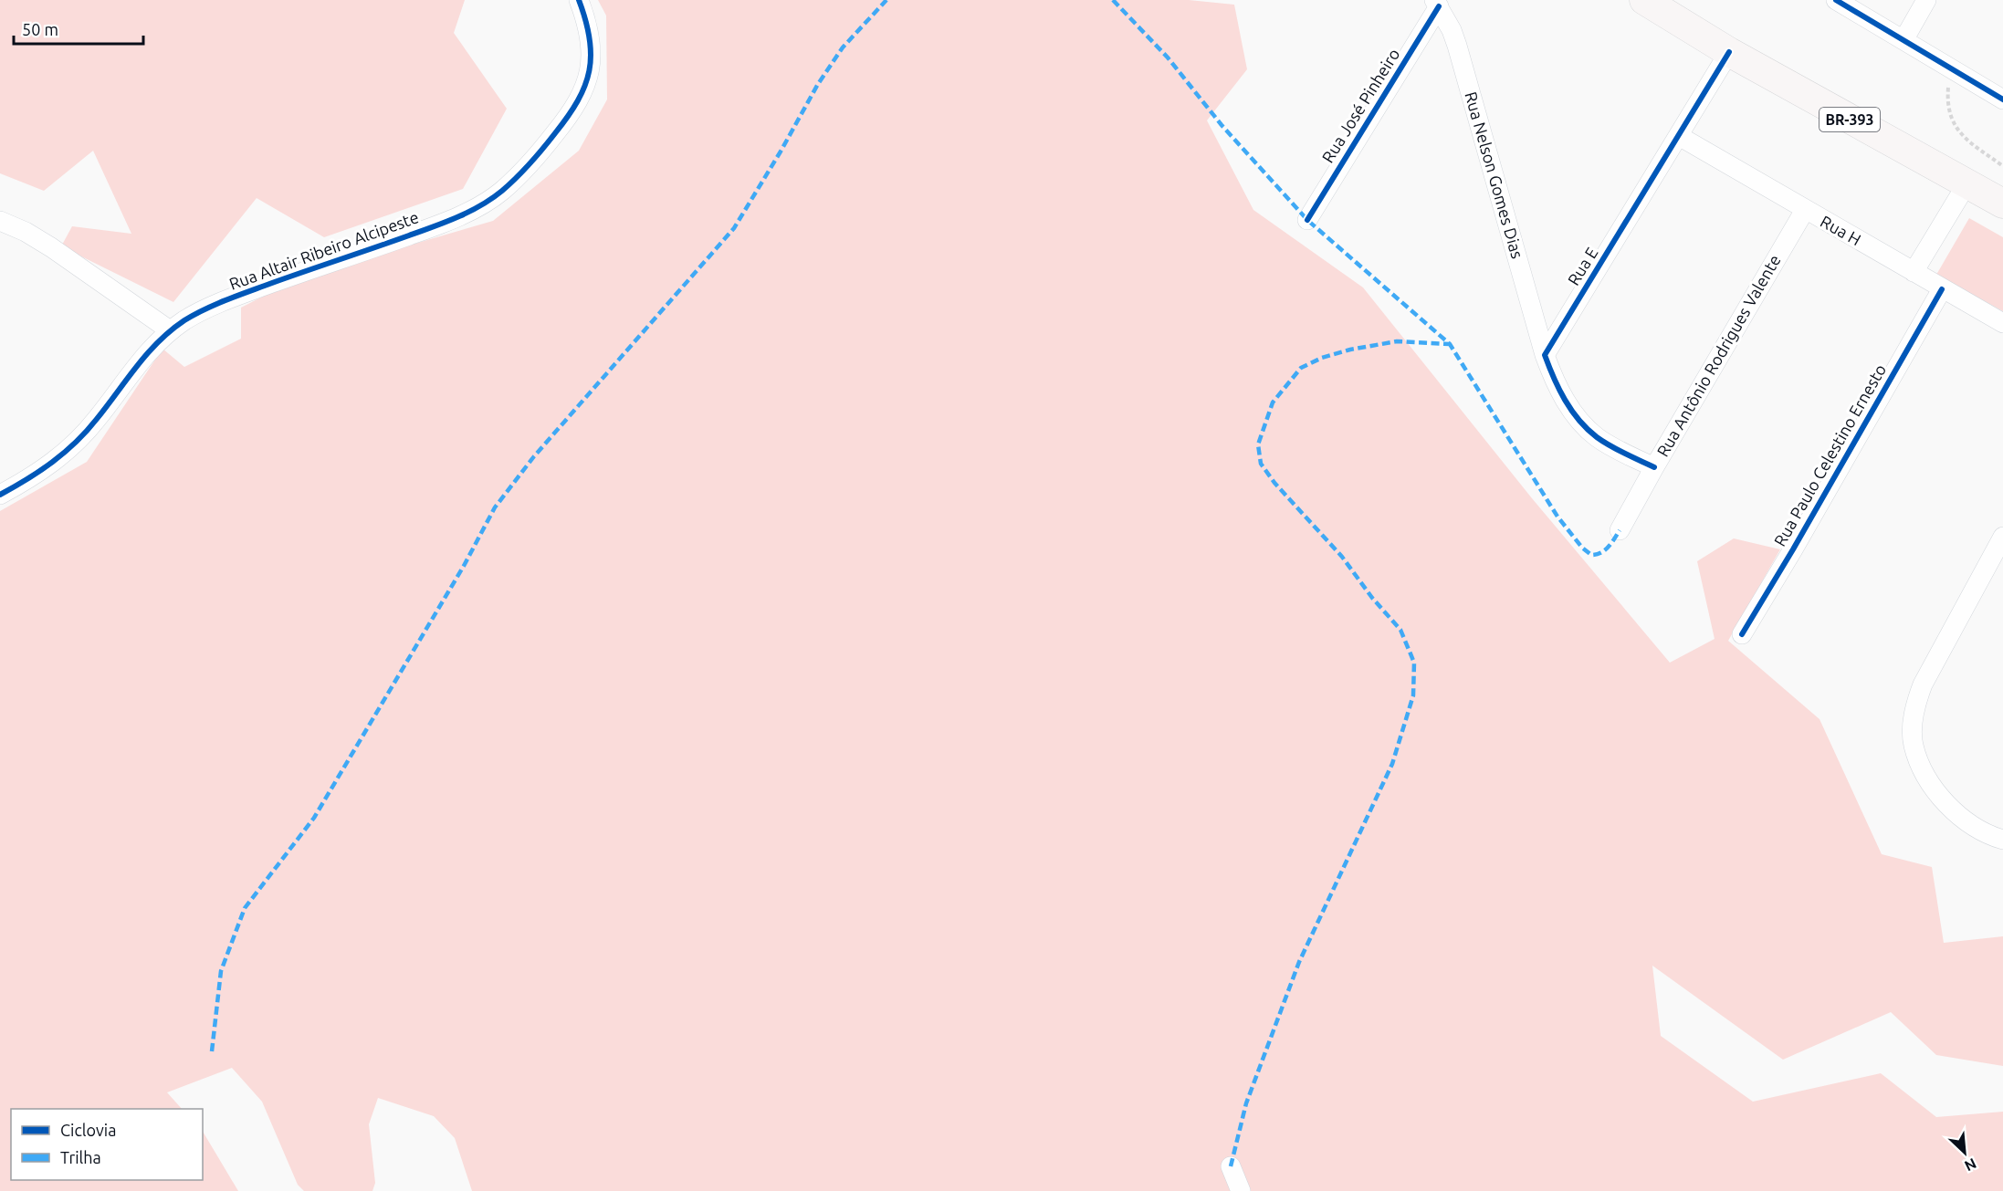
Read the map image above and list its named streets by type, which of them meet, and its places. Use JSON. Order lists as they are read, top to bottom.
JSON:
{
  "streets": {
    "main road": ["BR-393"],
    "street": [
      "Rua José Pinheiro",
      "Rua Nelson Gomes Dias",
      "Rua H",
      "Rua Altair Ribeiro Alcipeste",
      "Rua E",
      "Rua Antônio Rodrigues Valente",
      "Rua Paulo Celestino Ernesto"
    ]
  },
  "crossings": [
    ["Rua José Pinheiro", "Rua Nelson Gomes Dias"],
    ["BR-393", "Rua E"],
    ["Rua Nelson Gomes Dias", "Rua E"],
    ["Rua H", "Rua E"],
    ["Rua H", "Rua Antônio Rodrigues Valente"],
    ["Rua H", "Rua Paulo Celestino Ernesto"]
  ],
  "legend": ["Ciclovia", "Trilha"],
  "scale_bar": "50 m",
  "north": "bottom right"
}
